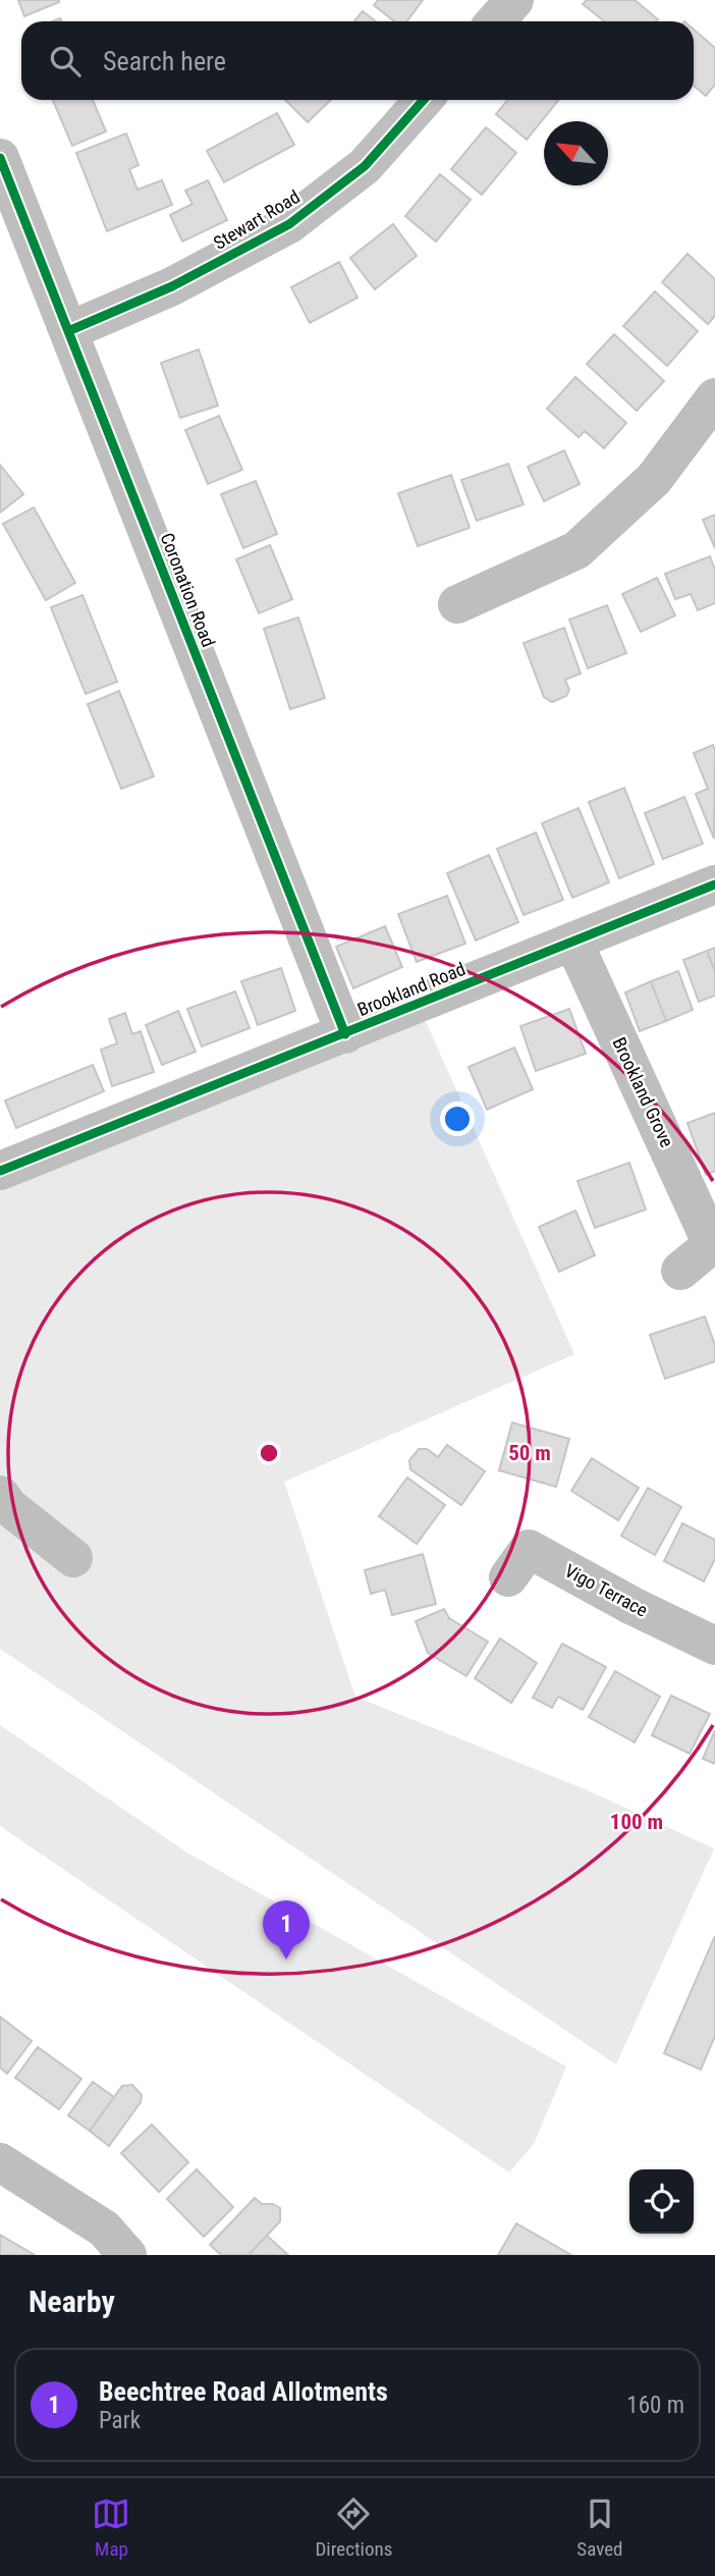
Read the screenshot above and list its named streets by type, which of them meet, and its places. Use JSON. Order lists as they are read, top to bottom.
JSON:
{
  "streets": {
    "street": [
      "Stewart Road",
      "Coronation Road",
      "Brookland Road",
      "Brookland Grove",
      "Vigo Terrace"
    ]
  },
  "crossings": [
    ["Stewart Road", "Coronation Road"],
    ["Coronation Road", "Brookland Road"],
    ["Brookland Road", "Brookland Grove"]
  ],
  "north": "top left",
  "page": {
    "search": "Search here",
    "pins": "1",
    "heading": "Nearby",
    "list": [
      {
        "mark": "1",
        "name": "Beechtree Road Allotments",
        "note": "Park",
        "value": "160 m"
      }
    ],
    "nav": ["Map", "Directions", "Saved"]
  },
  "rings": ["50 m", "100 m"]
}
